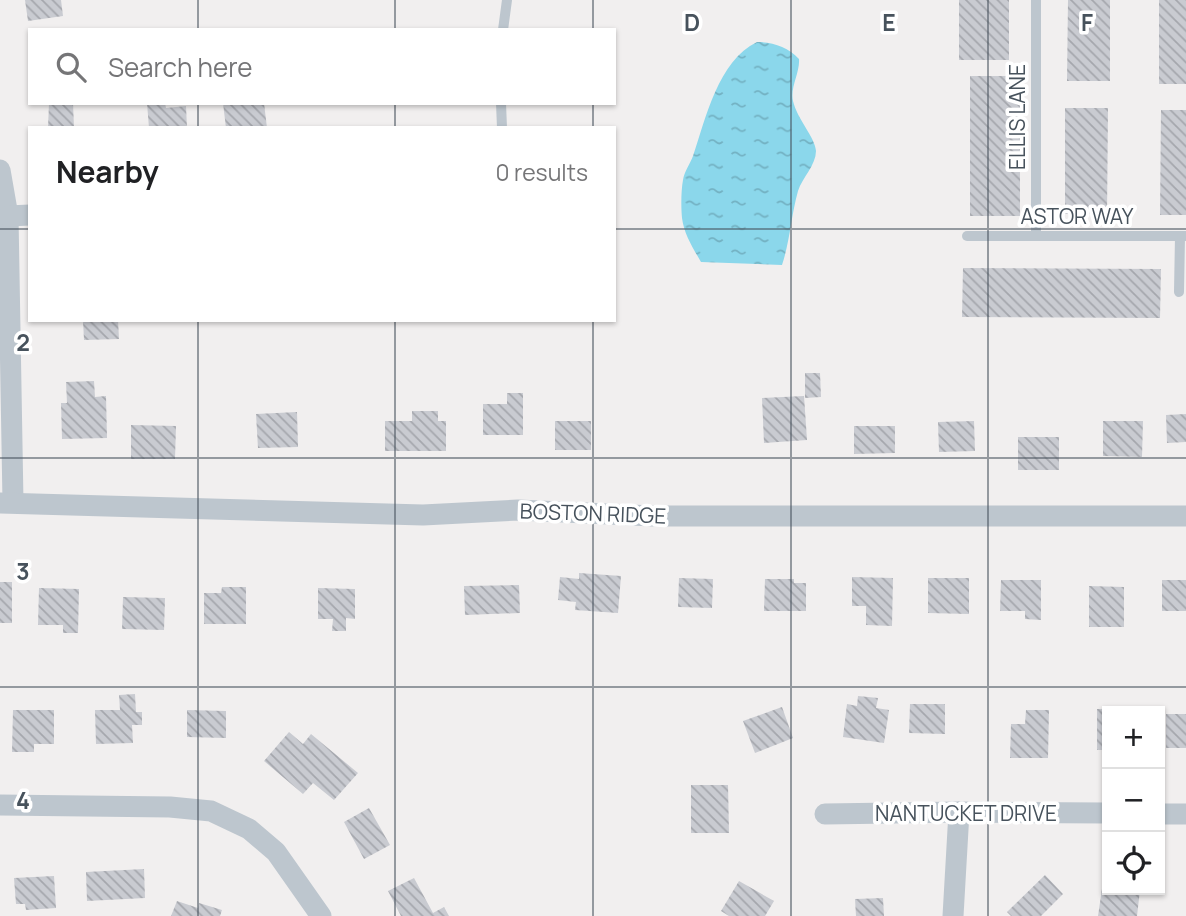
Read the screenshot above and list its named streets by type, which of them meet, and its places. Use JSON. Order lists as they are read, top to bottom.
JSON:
{
  "streets": {
    "street": ["BOSTON RIDGE", "NANTUCKET DRIVE"],
    "lane": ["ELLIS LANE", "ASTOR WAY"]
  },
  "crossings": [
    ["ELLIS LANE", "ASTOR WAY"]
  ],
  "page": {
    "search": "Search here",
    "heading": ["Nearby", "0 results"],
    "map_buttons": ["+", "−"]
  },
  "grid": {
    "columns": ["D", "E", "F"],
    "rows": ["2", "3", "4"]
  }
}
